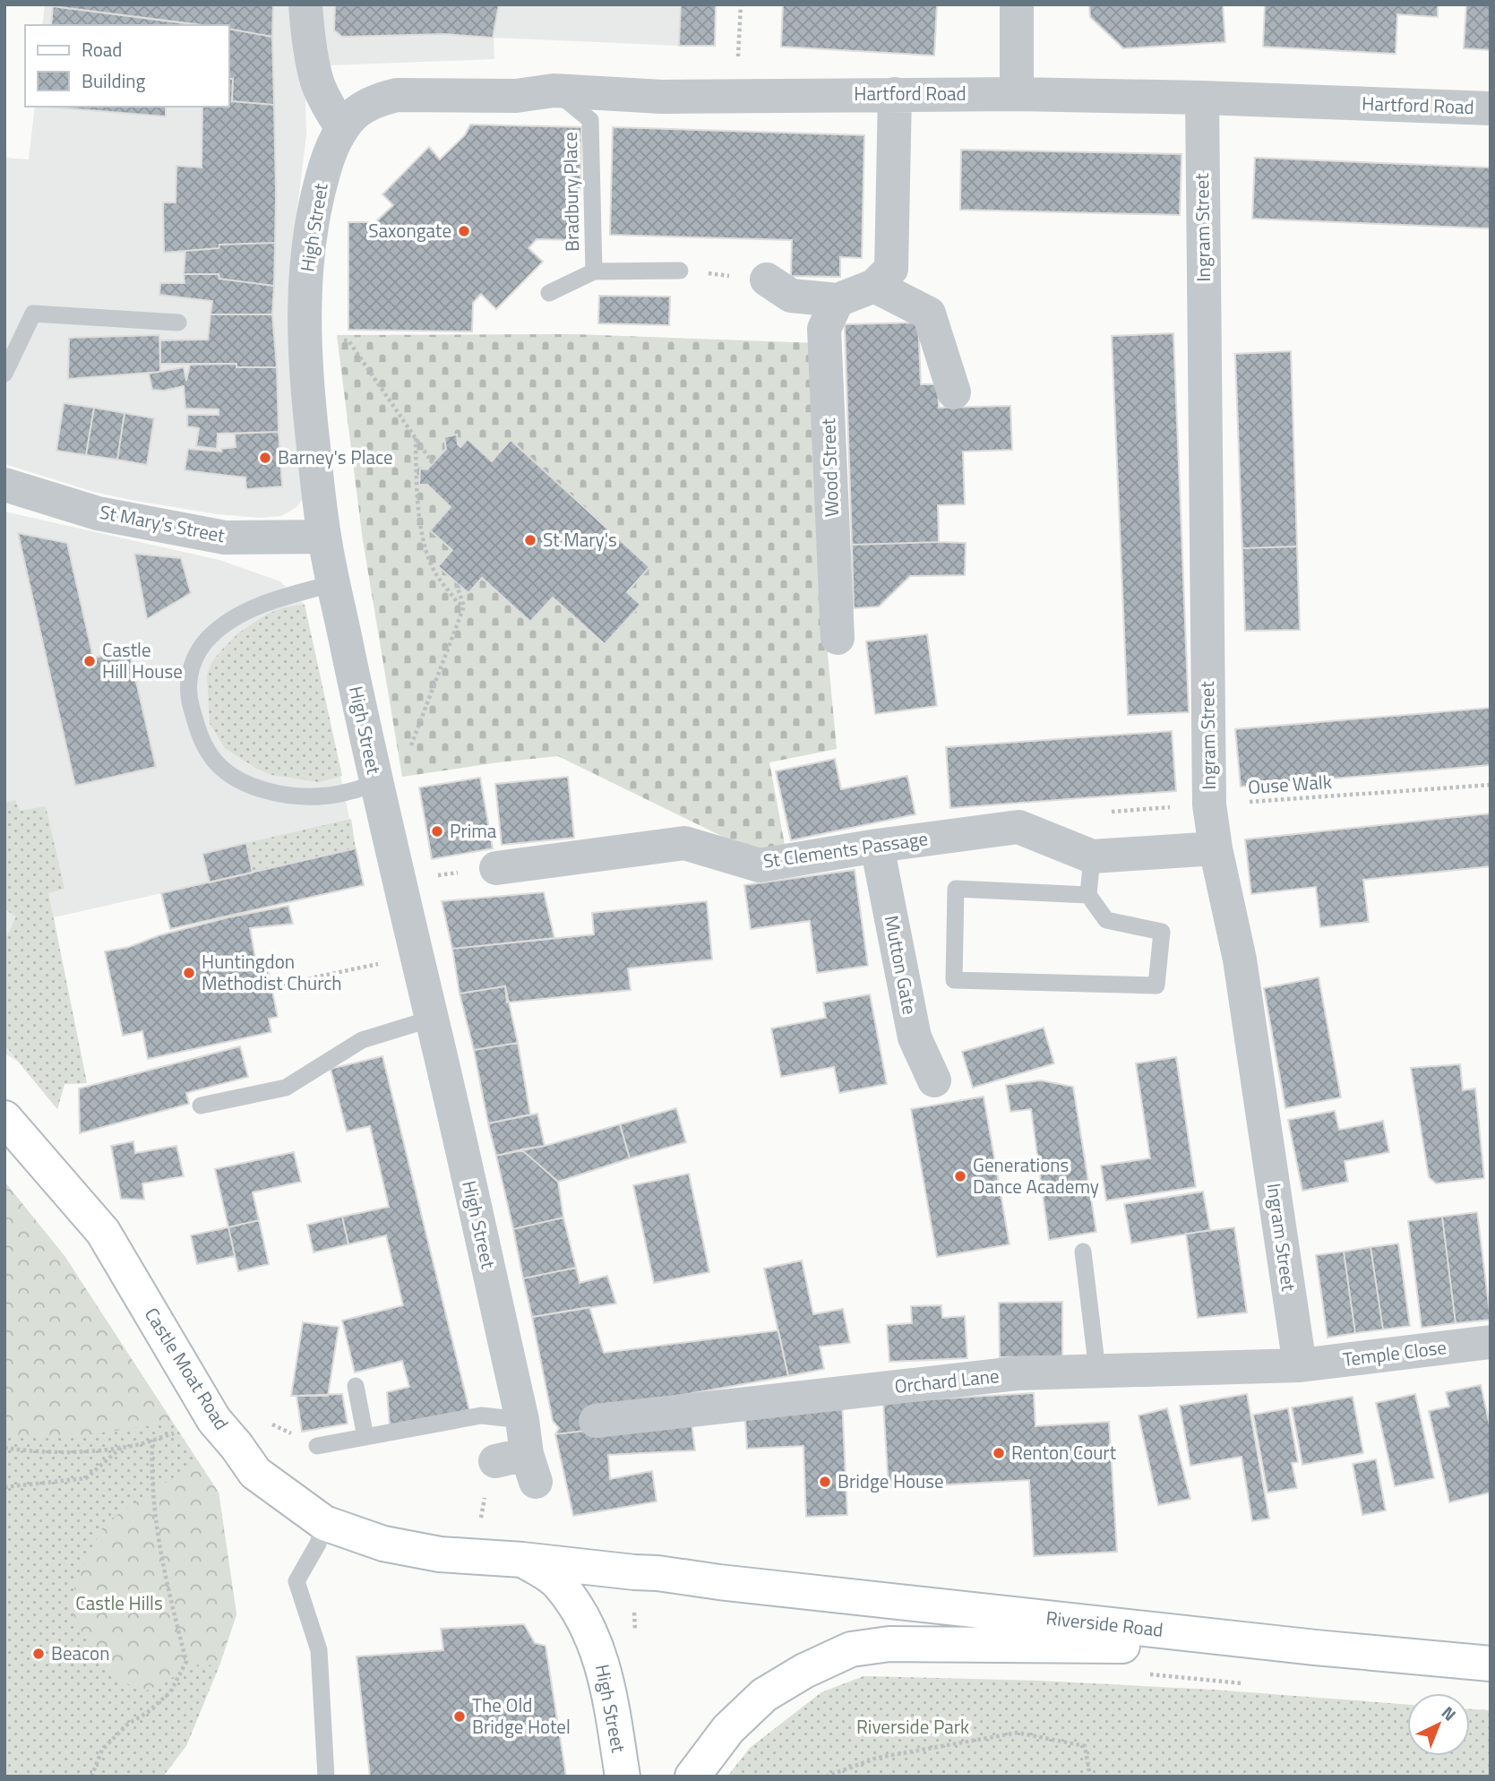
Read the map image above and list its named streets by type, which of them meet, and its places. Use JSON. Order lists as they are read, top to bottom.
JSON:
{
  "streets": {
    "main road": ["High Street", "Castle Moat Road", "Riverside Road"],
    "street": [
      "Hartford Road",
      "Ingram Street",
      "Wood Street",
      "St Mary's Street",
      "St Clements Passage",
      "Mutton Gate",
      "Temple Close",
      "Orchard Lane"
    ],
    "lane": ["Bradbury Place"],
    "path": ["Ouse Walk"]
  },
  "crossings": [
    ["Hartford Road", "Bradbury Place"],
    ["Hartford Road", "High Street"],
    ["Hartford Road", "Ingram Street"],
    ["High Street", "St Mary's Street"],
    ["High Street", "Castle Moat Road"],
    ["Ingram Street", "Ouse Walk"],
    ["Ingram Street", "St Clements Passage"],
    ["Ingram Street", "Temple Close"],
    ["Ingram Street", "Orchard Lane"],
    ["St Clements Passage", "Mutton Gate"],
    ["Temple Close", "Orchard Lane"],
    ["Castle Moat Road", "Riverside Road"]
  ],
  "parks": ["Castle Hills", "Riverside Park"],
  "places": [
    "Saxongate",
    "Barney's Place",
    "St Mary's",
    "Castle Hill House",
    "Prima",
    "Huntingdon Methodist Church",
    "Generations Dance Academy",
    "Renton Court",
    "Bridge House",
    "Beacon",
    "The Old Bridge Hotel"
  ],
  "legend": ["Road", "Building"],
  "north": "top right"
}
